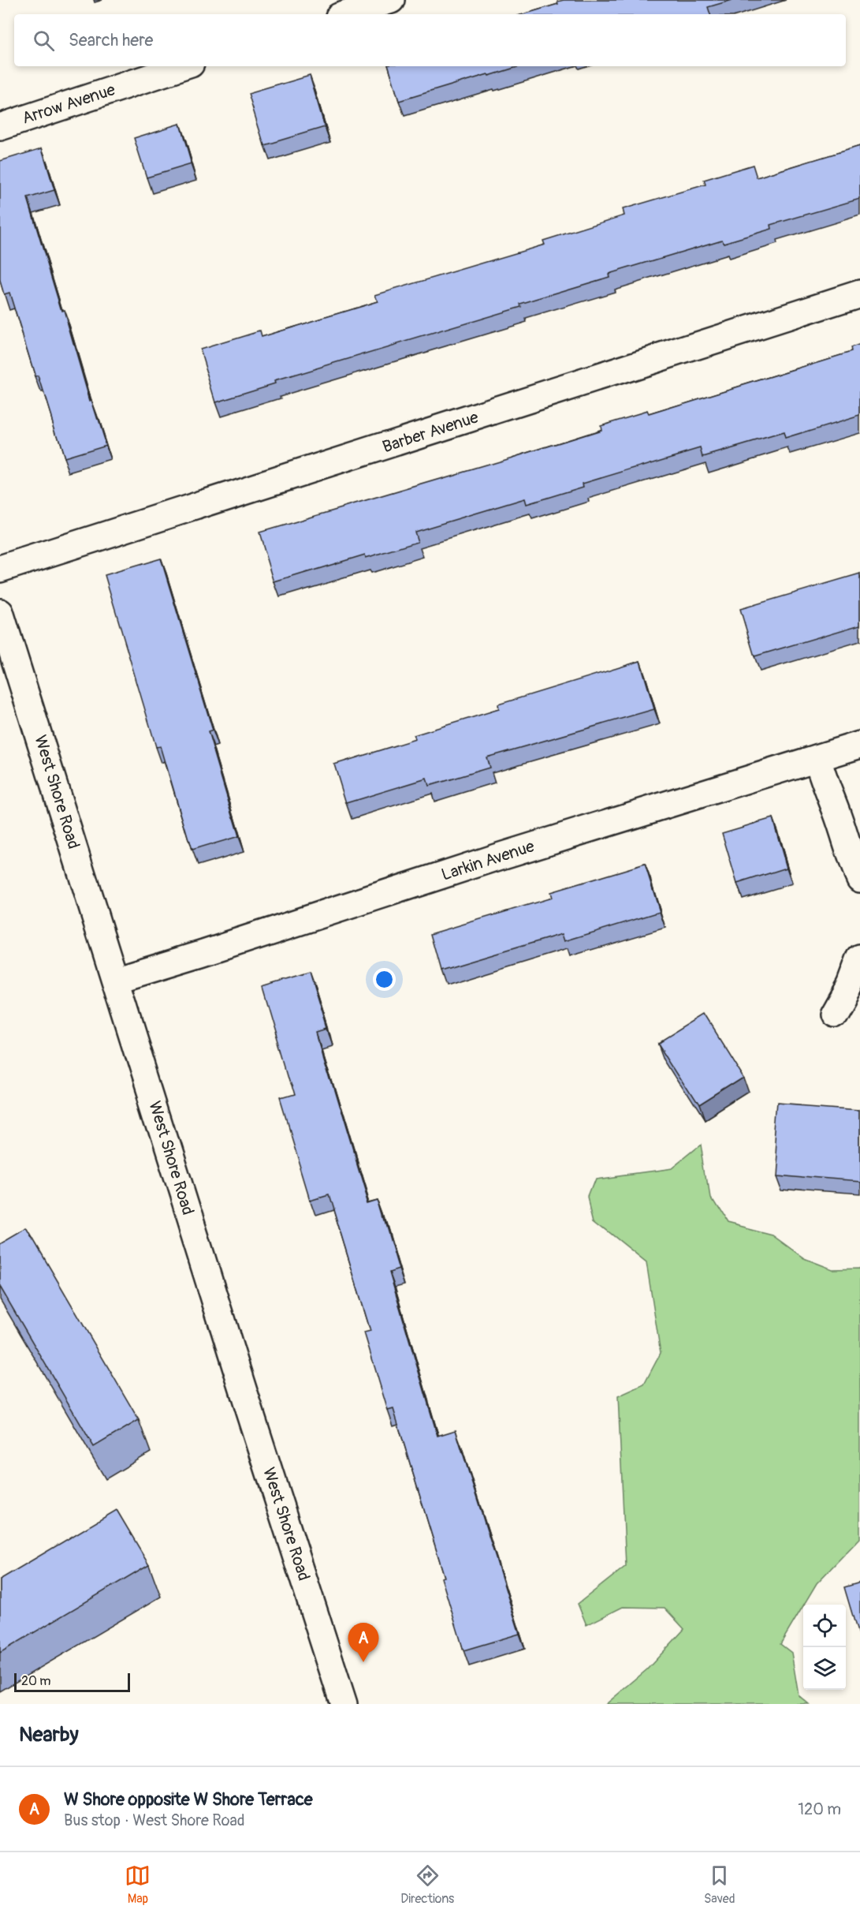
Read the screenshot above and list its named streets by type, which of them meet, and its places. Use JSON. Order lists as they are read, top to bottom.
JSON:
{
  "streets": {
    "street": [
      "Arrow Avenue",
      "Barber Avenue",
      "West Shore Road",
      "Larkin Avenue"
    ]
  },
  "crossings": [
    ["West Shore Road", "Larkin Avenue"]
  ],
  "scale_bar": "20 m",
  "page": {
    "search": "Search here",
    "pins": "A",
    "scale": "20 m",
    "heading": "Nearby",
    "list": [
      {
        "mark": "A",
        "name": "W Shore opposite W Shore Terrace",
        "note": "Bus stop · West Shore Road",
        "value": "120 m"
      }
    ],
    "nav": ["Map", "Directions", "Saved"]
  }
}
